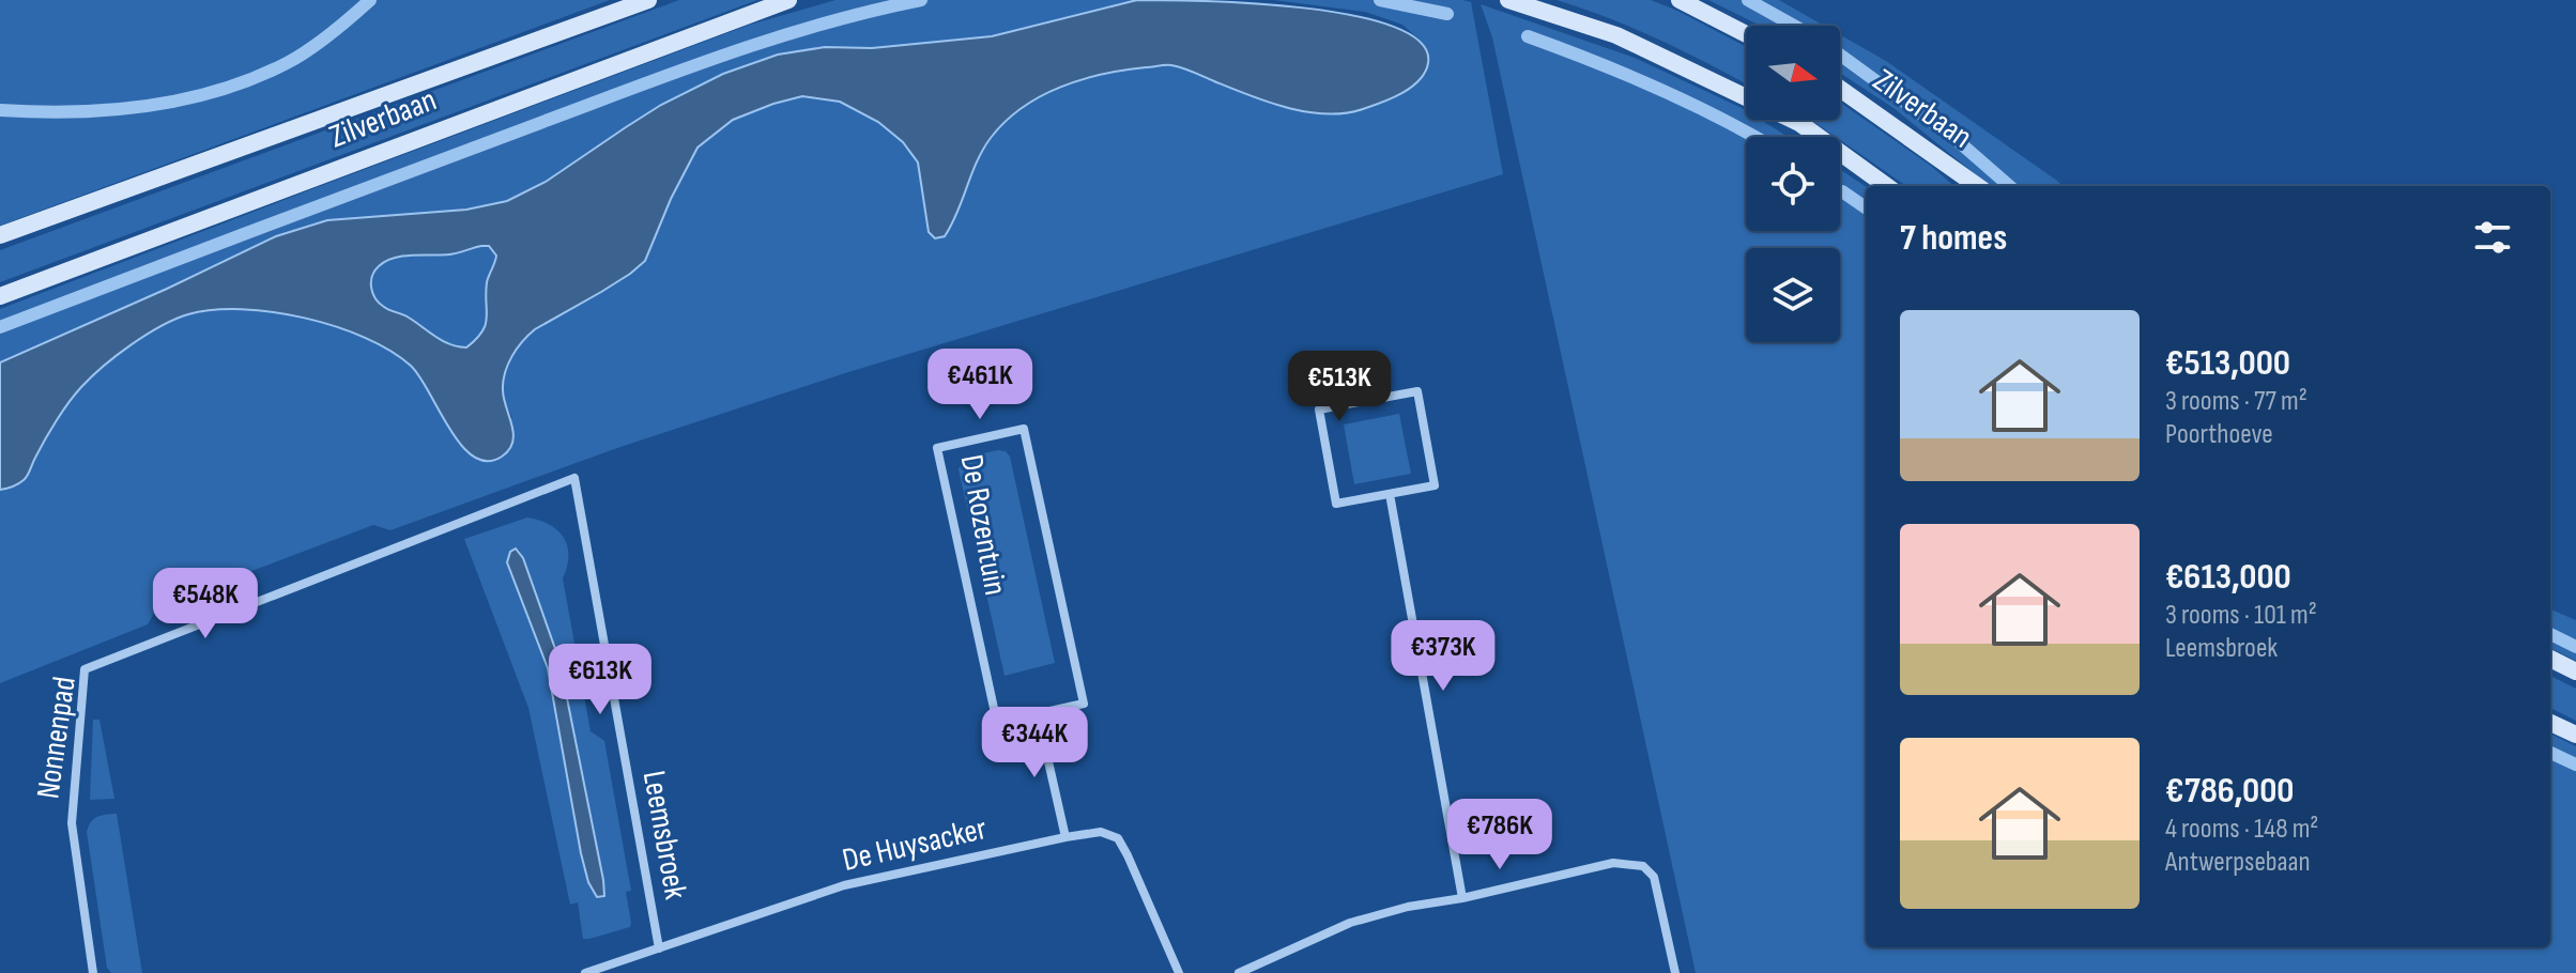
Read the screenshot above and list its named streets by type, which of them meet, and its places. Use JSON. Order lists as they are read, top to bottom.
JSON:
{
  "streets": {
    "main road": ["Zilverbaan"],
    "street": [
      "De Rozentuin",
      "Nonnenpad",
      "Leemsbroek",
      "De Huysacker"
    ]
  },
  "crossings": [
    ["Nonnenpad", "Leemsbroek"],
    ["Leemsbroek", "De Huysacker"]
  ],
  "north": "right",
  "page": {
    "heading": "7 homes",
    "list": [
      {
        "name": "€513,000",
        "note": "3 rooms · 77 m² · Poorthoeve"
      },
      {
        "name": "€613,000",
        "note": "3 rooms · 101 m² · Leemsbroek"
      },
      {
        "name": "€786,000",
        "note": "4 rooms · 148 m² · Antwerpsebaan"
      }
    ],
    "price": [
      "€461K",
      "€513K",
      "€548K",
      "€373K",
      "€613K",
      "€344K",
      "€786K"
    ]
  }
}
